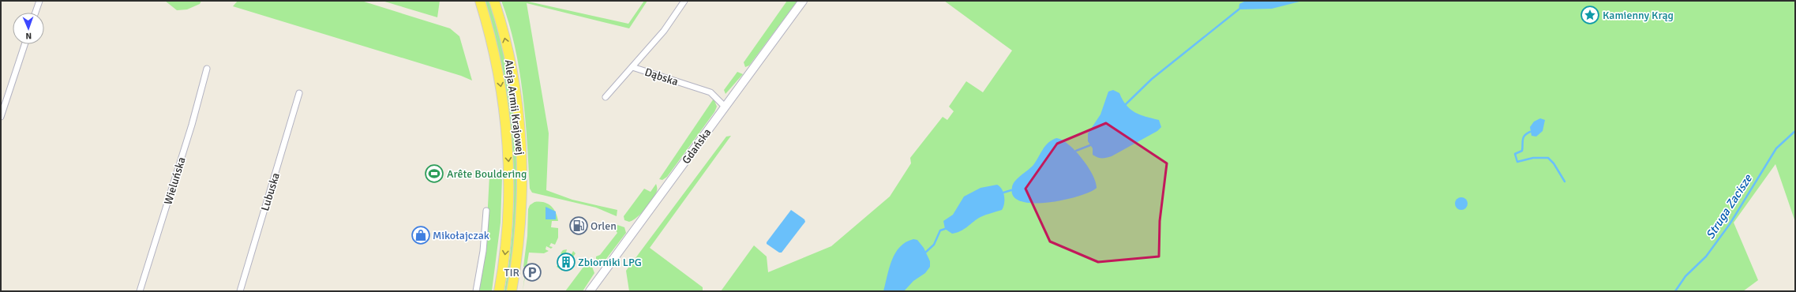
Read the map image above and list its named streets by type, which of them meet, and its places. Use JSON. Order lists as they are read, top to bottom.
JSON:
{
  "streets": {
    "main road": ["Aleja Armii Krajowej", "Gdańska"],
    "street": ["Dąbska", "Wieluńska", "Lubuska"]
  },
  "crossings": [
    ["Dąbska", "Gdańska"]
  ],
  "water": ["Struga Zacisze"],
  "places": {
    "place": ["Kamienny Krąg"],
    "sports": ["Arête Bouldering"],
    "fuel station": ["Orlen"],
    "shop": ["Mikołajczak"],
    "building": ["Zbiorniki LPG"],
    "parking": ["TIR"]
  },
  "north": "bottom"
}
